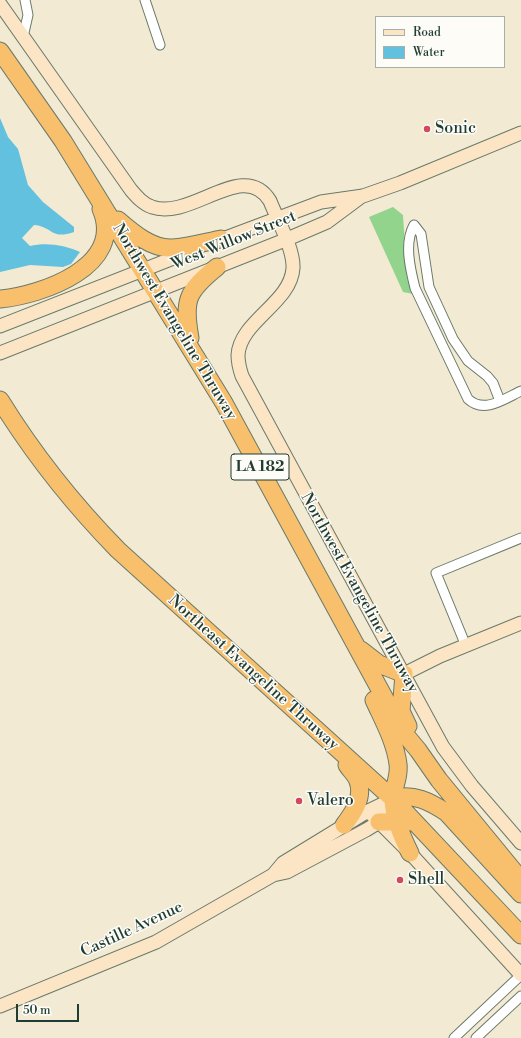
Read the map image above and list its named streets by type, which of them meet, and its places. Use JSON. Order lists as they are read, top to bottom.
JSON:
{
  "streets": {
    "highway": ["Northwest Evangeline Thruway", "LA 182", "Northeast Evangeline Thruway"],
    "street": ["West Willow Street", "Castille Avenue"]
  },
  "crossings": [
    ["West Willow Street", "Northwest Evangeline Thruway"],
    ["Northeast Evangeline Thruway", "Castille Avenue"]
  ],
  "places": ["Sonic", "Valero", "Shell"],
  "legend": ["Road", "Water"],
  "scale_bar": "50 m"
}
